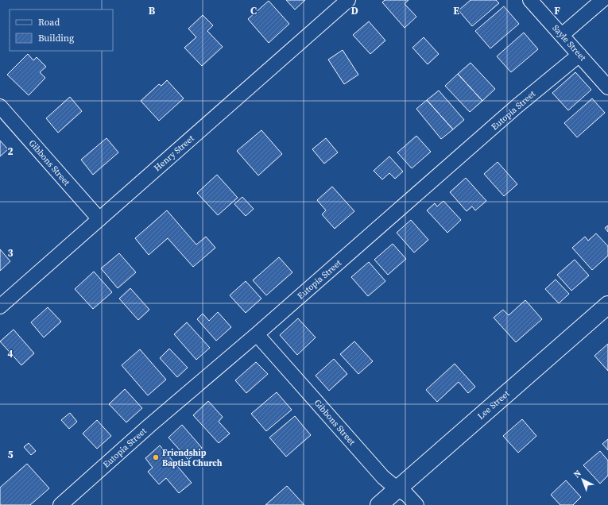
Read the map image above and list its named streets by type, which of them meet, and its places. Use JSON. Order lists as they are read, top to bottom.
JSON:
{
  "streets": {
    "main road": ["Lee Street"],
    "street": [
      "Sayle Street",
      "Eutopia Street",
      "Henry Street",
      "Gibbons Street"
    ]
  },
  "crossings": [
    ["Sayle Street", "Eutopia Street"],
    ["Eutopia Street", "Gibbons Street"],
    ["Henry Street", "Gibbons Street"],
    ["Gibbons Street", "Lee Street"]
  ],
  "places": ["Friendship Baptist Church"],
  "legend": ["Road", "Building"],
  "north": "top left",
  "grid": {
    "columns": [
      "B",
      "C",
      "D",
      "E",
      "F"
    ],
    "rows": [
      "2",
      "3",
      "4",
      "5"
    ]
  }
}
